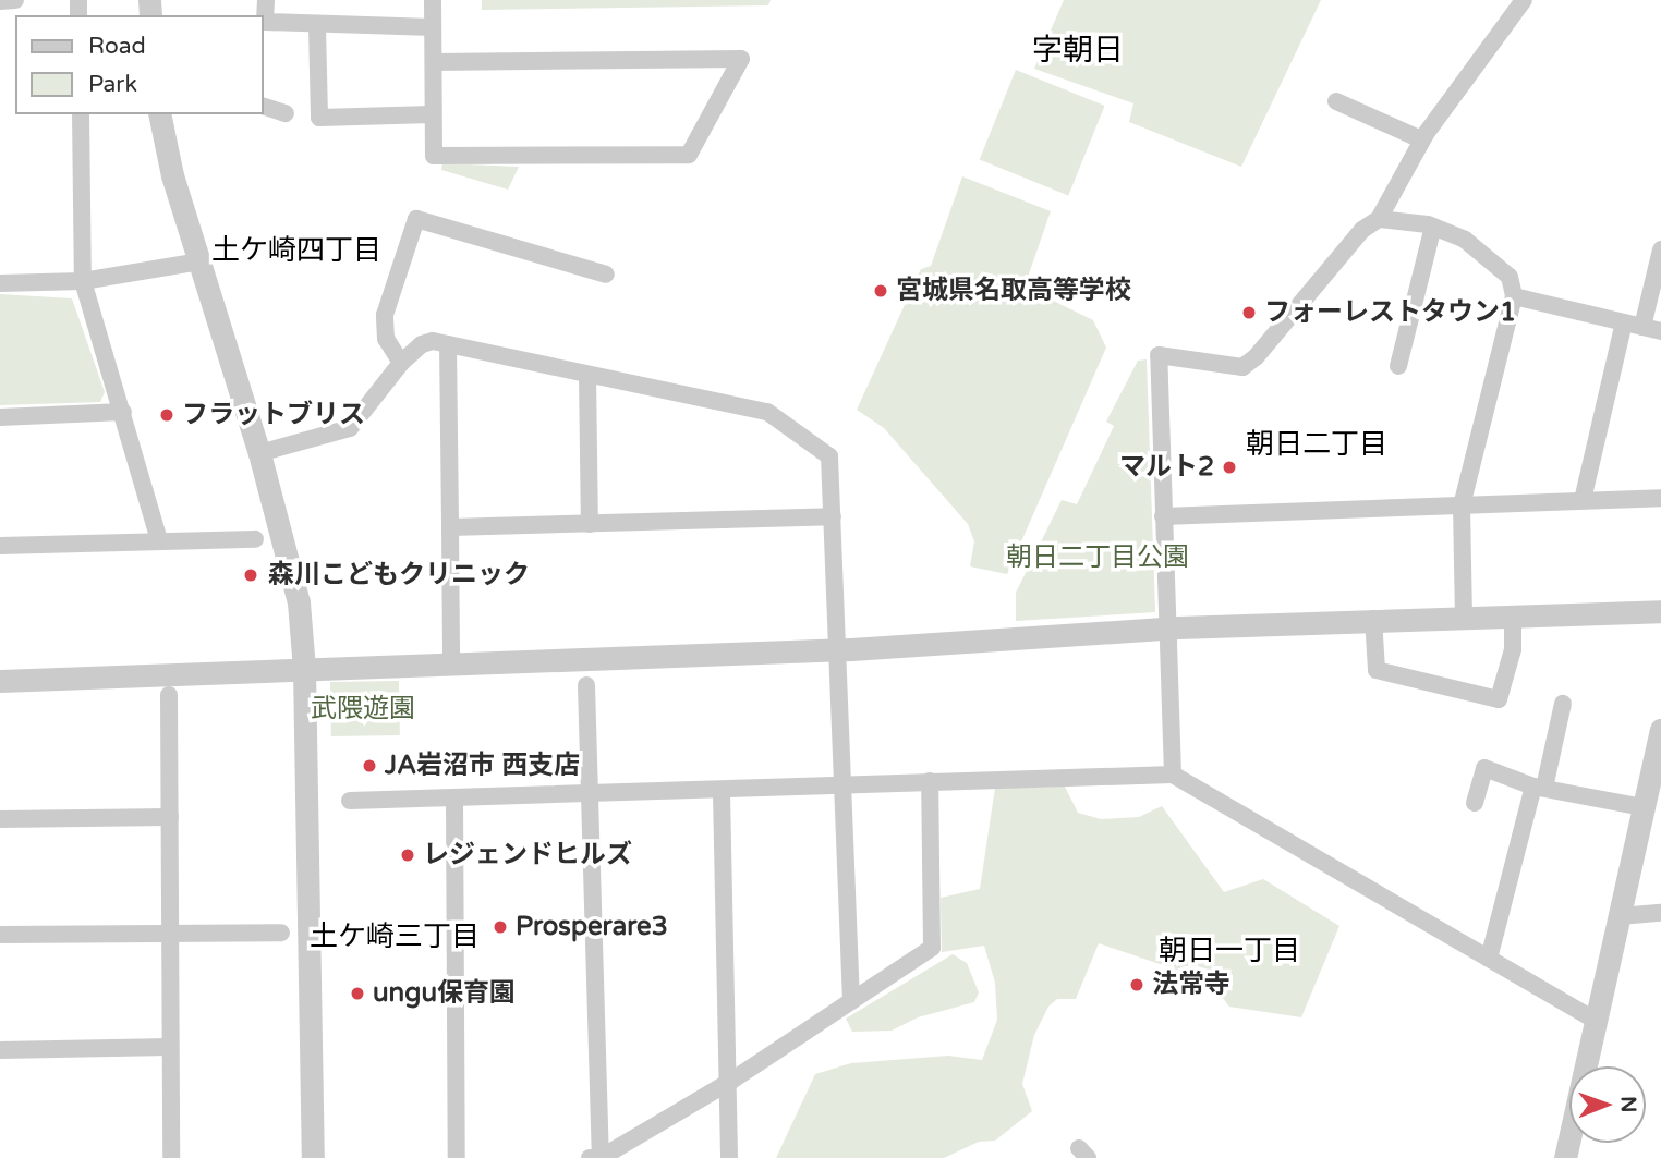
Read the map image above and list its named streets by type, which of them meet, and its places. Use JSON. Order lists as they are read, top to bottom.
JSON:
{
  "districts": [
    "字朝日",
    "土ケ崎四丁目",
    "朝日二丁目",
    "土ケ崎三丁目",
    "朝日一丁目"
  ],
  "parks": ["朝日二丁目公園", "武隈遊園"],
  "places": [
    "宮城県名取高等学校",
    "フォーレストタウン1",
    "フラットブリス",
    "マルト2",
    "森川こどもクリニック",
    "JA岩沼市 西支店",
    "レジェンドヒルズ",
    "Prosperare3",
    "法常寺",
    "ungu保育園"
  ],
  "legend": ["Road", "Park"],
  "north": "right"
}
